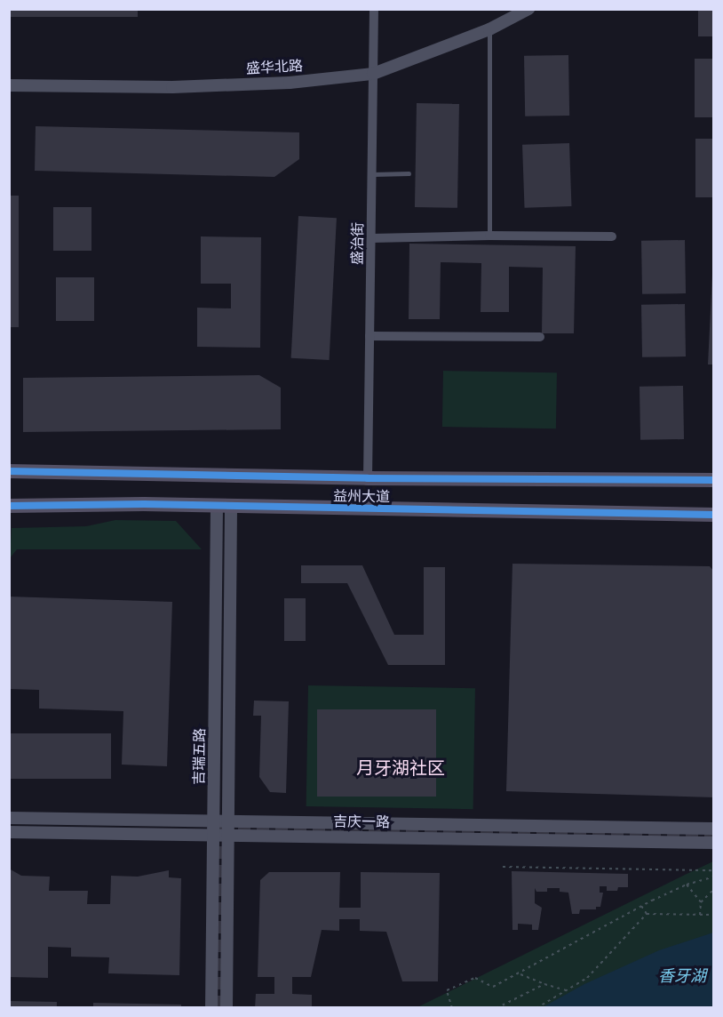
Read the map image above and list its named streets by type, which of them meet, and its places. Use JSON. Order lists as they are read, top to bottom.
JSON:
{
  "streets": {
    "main road": ["益州大道"],
    "street": [
      "盛华北路",
      "盛治街",
      "吉瑞五路",
      "吉庆一路"
    ]
  },
  "crossings": [
    ["盛华北路", "盛治街"],
    ["盛治街", "益州大道"],
    ["益州大道", "吉瑞五路"],
    ["吉瑞五路", "吉庆一路"]
  ],
  "districts": ["月牙湖社区"],
  "water": ["香牙湖"]
}
